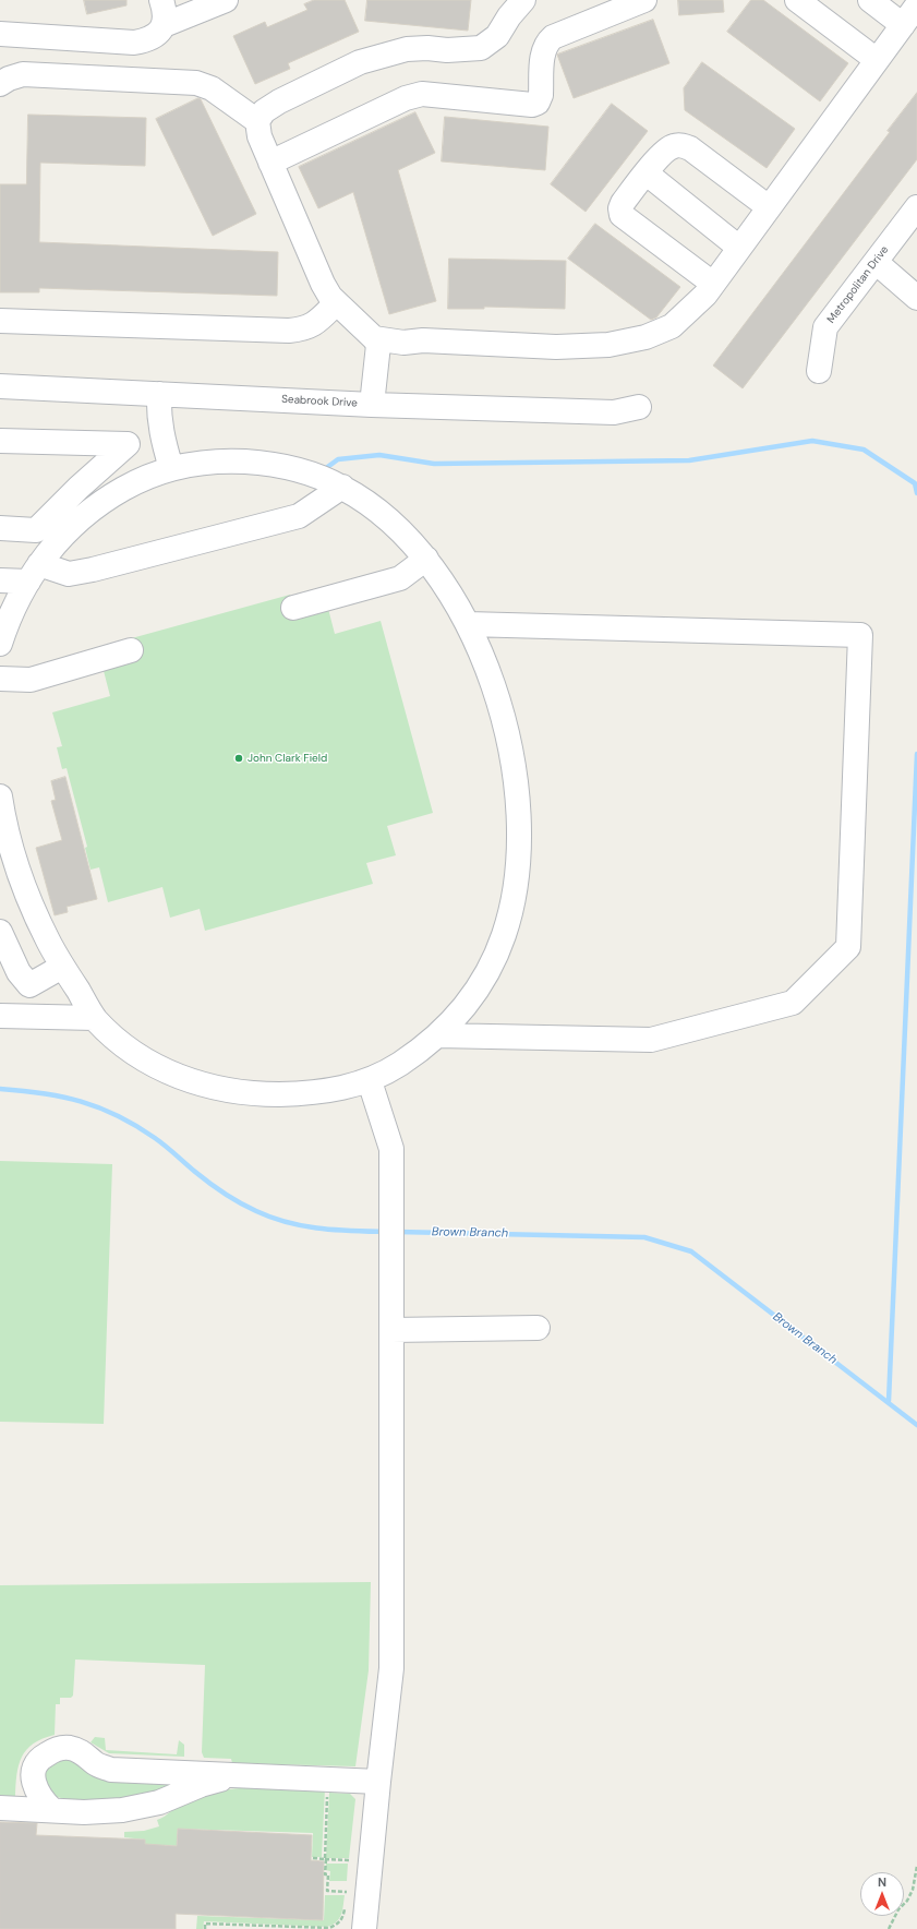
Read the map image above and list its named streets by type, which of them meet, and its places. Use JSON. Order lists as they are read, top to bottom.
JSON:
{
  "streets": {
    "street": ["Metropolitan Drive", "Seabrook Drive"]
  },
  "water": ["Brown Branch"],
  "places": ["John Clark Field"],
  "north": "top"
}
